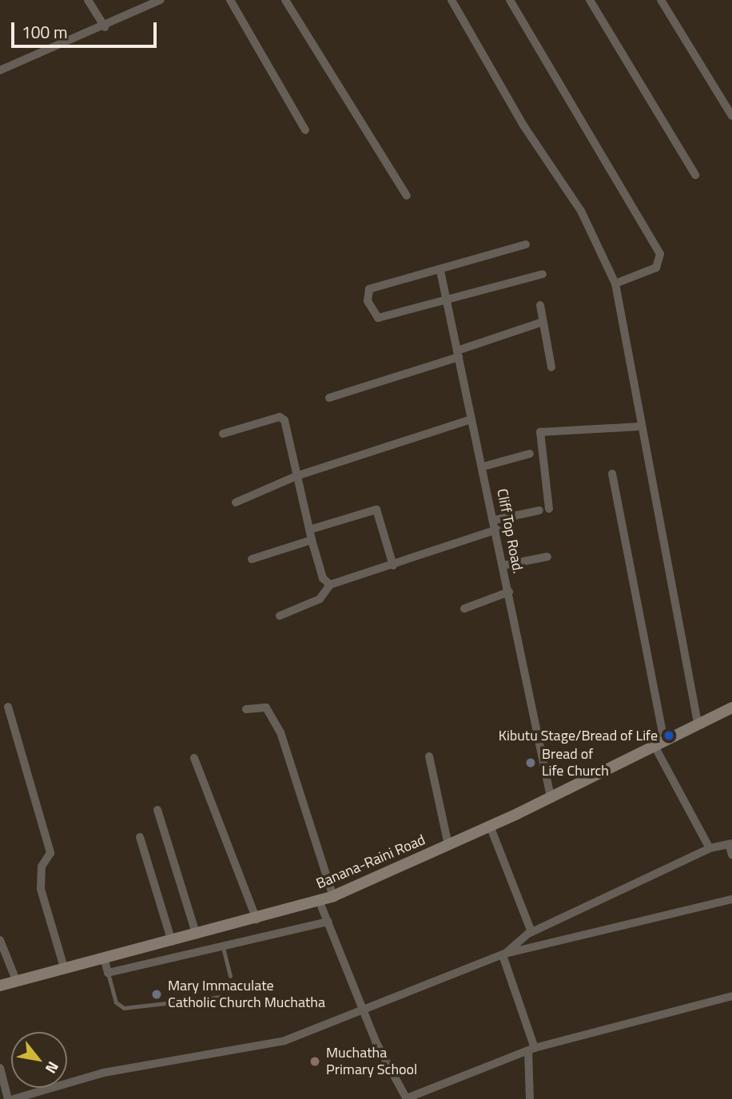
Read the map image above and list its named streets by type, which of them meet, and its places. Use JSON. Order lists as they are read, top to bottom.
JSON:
{
  "streets": {
    "main road": ["Banana-Raini Road"],
    "street": ["Cliff Top Road."]
  },
  "crossings": [
    ["Cliff Top Road.", "Banana-Raini Road"]
  ],
  "places": [
    "Kibutu Stage/Bread of Life",
    "Bread of Life Church",
    "Mary Immaculate Catholic Church Muchatha",
    "Muchatha Primary School"
  ],
  "scale_bar": "100 m",
  "north": "bottom right"
}
